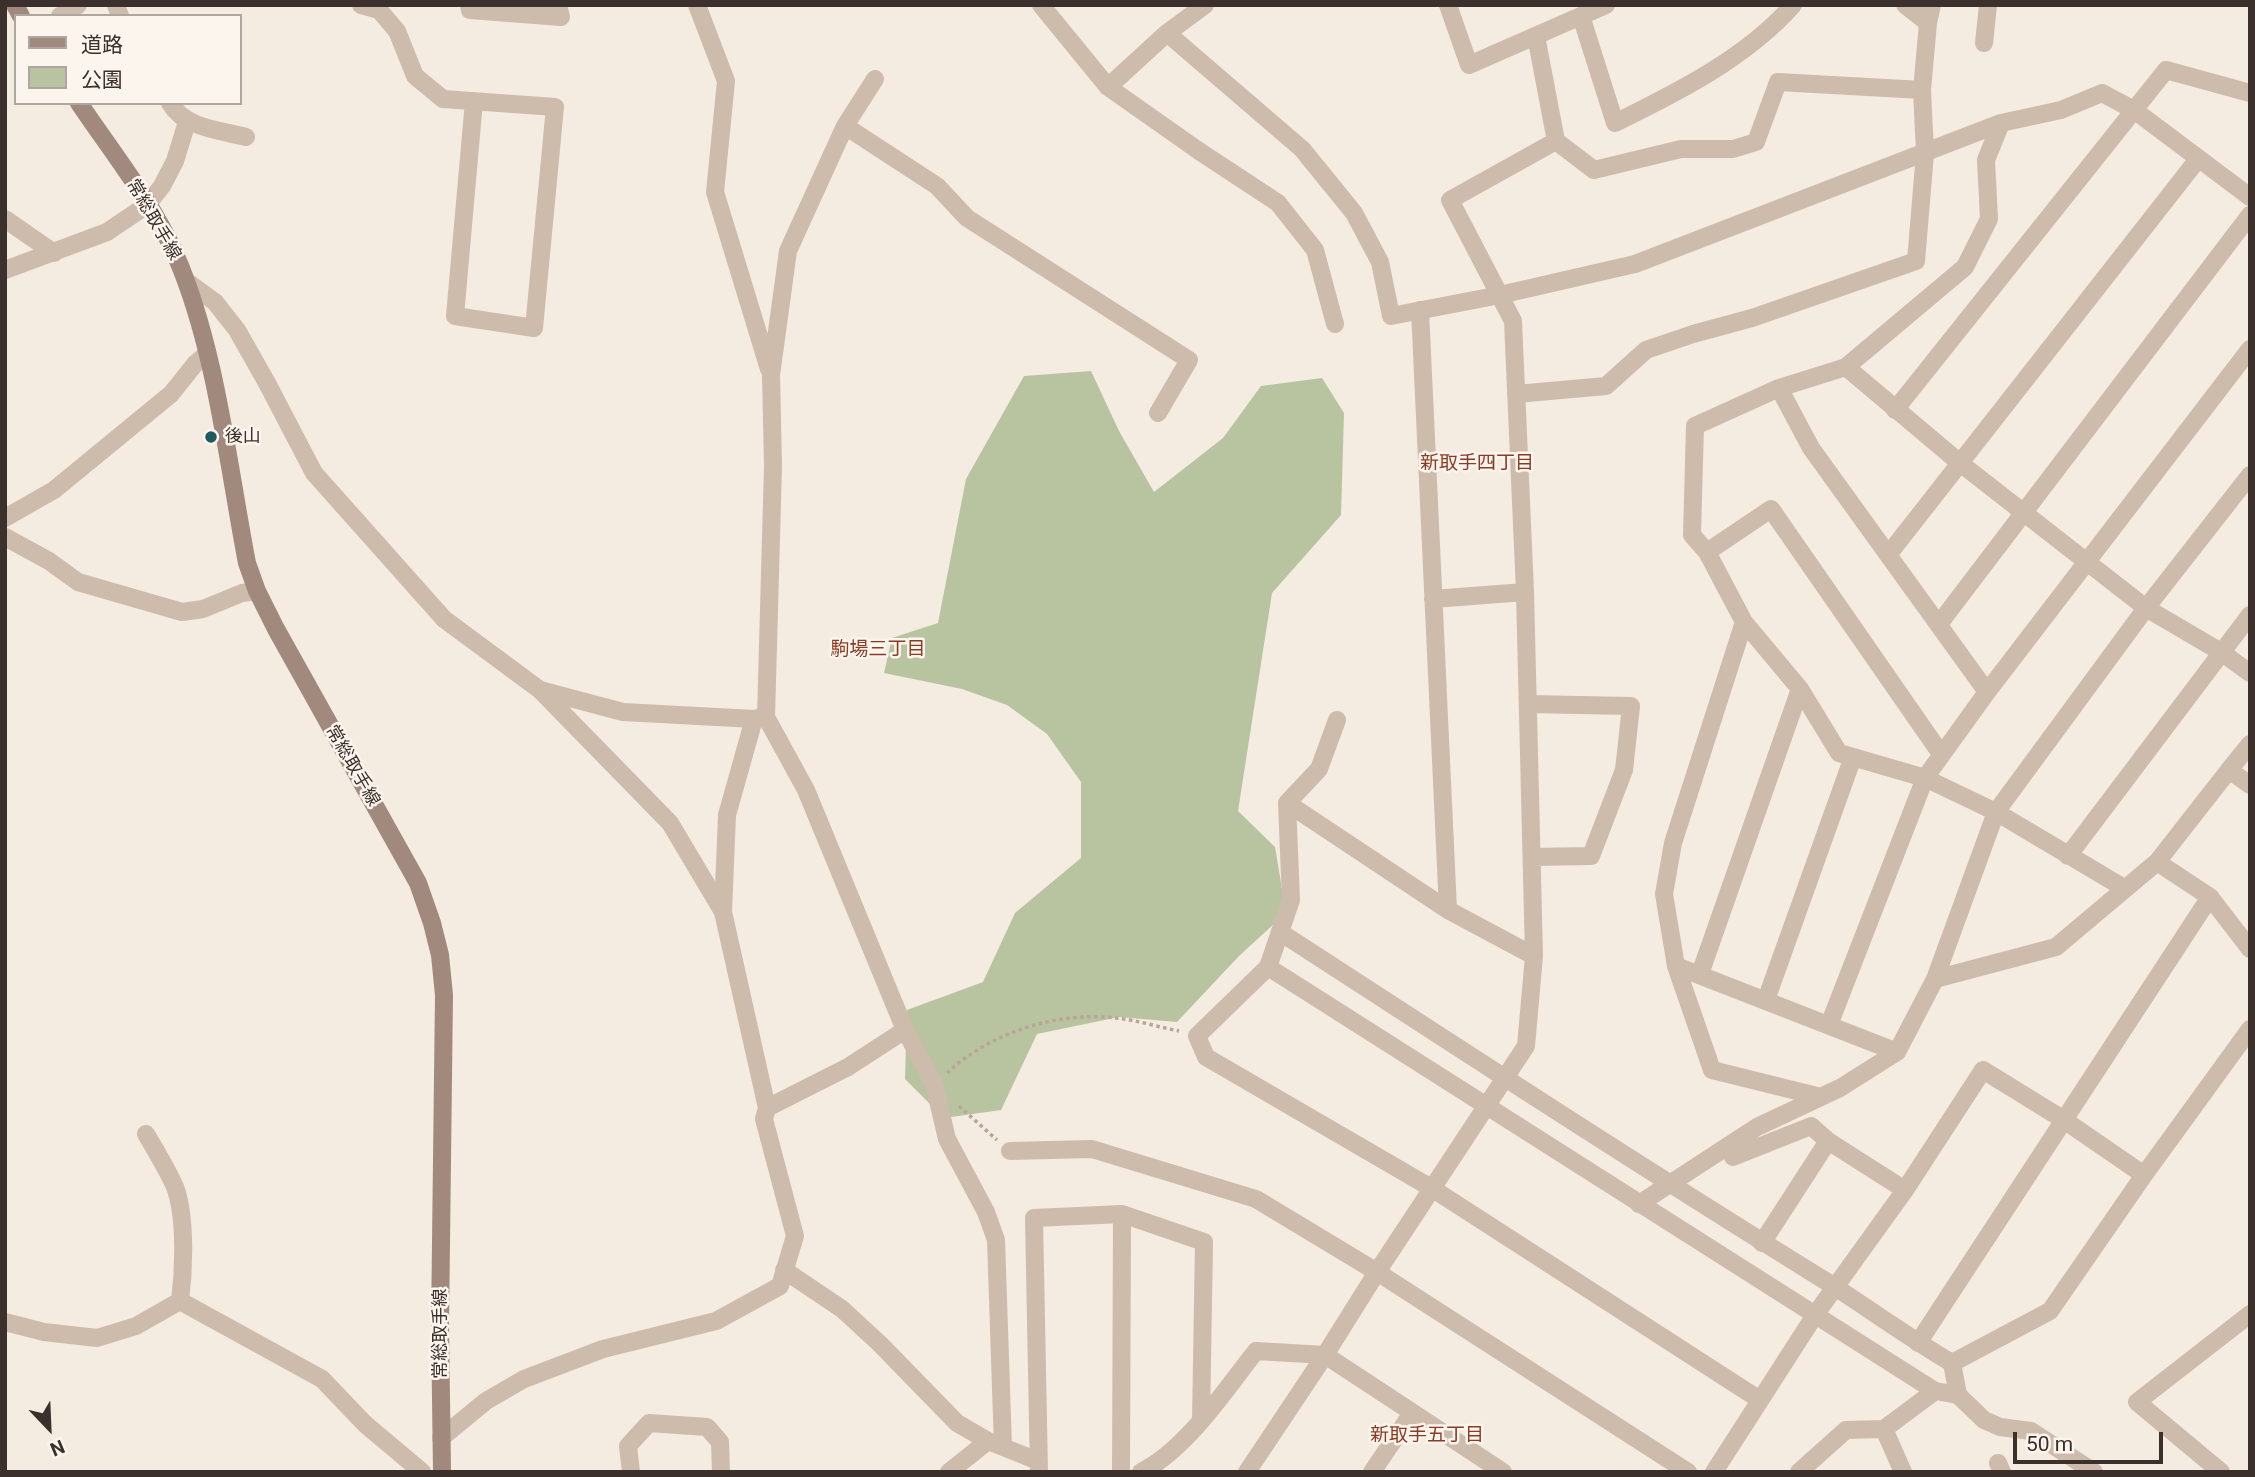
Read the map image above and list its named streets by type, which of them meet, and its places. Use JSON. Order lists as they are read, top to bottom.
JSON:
{
  "streets": {
    "main road": ["常総取手線"]
  },
  "districts": ["新取手四丁目", "駒場三丁目", "新取手五丁目"],
  "places": ["後山"],
  "legend": ["道路", "公園"],
  "scale_bar": "50 m",
  "north": "bottom right"
}
